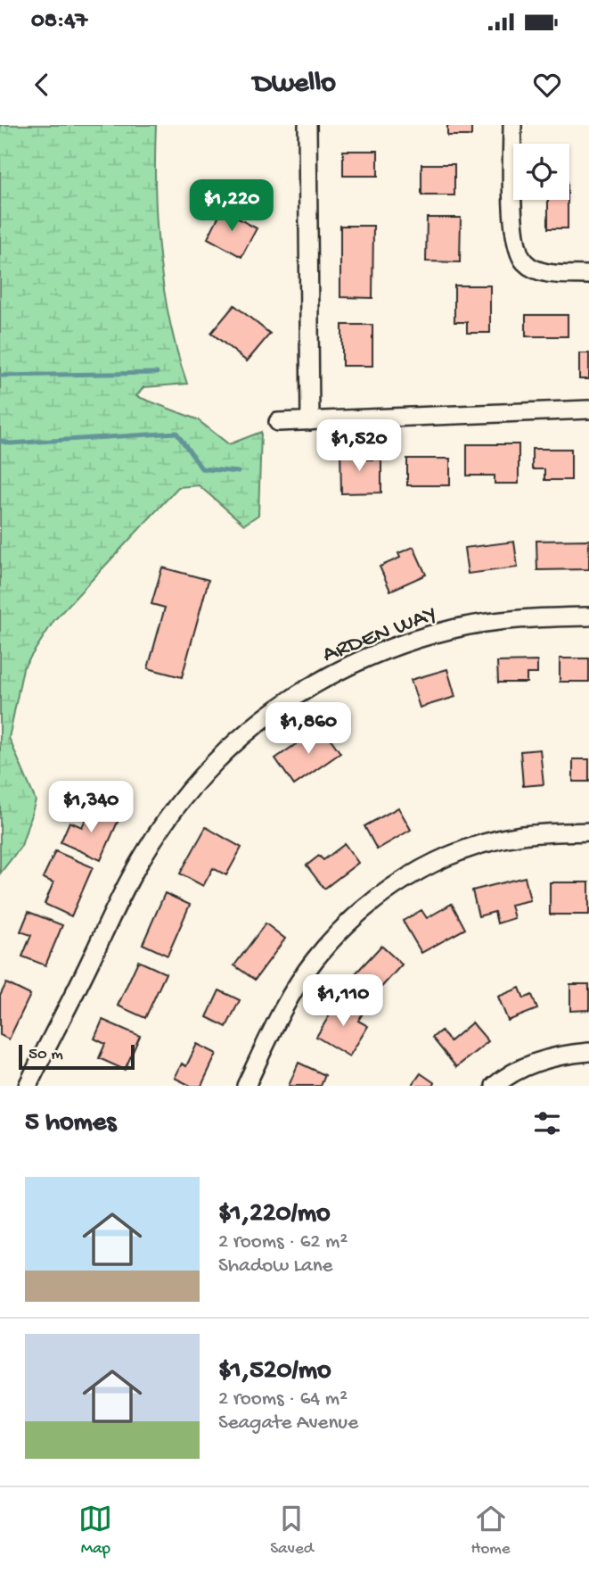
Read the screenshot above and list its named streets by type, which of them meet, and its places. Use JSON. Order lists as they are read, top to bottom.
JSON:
{
  "streets": {
    "street": ["ARDEN WAY"]
  },
  "scale_bar": "50 m",
  "page": {
    "status": "08:47",
    "header": "Dwello",
    "price": [
      "$1,220",
      "$1,520",
      "$1,860",
      "$1,340",
      "$1,110"
    ],
    "scale": "50 m",
    "heading": "5 homes",
    "list": [
      {
        "name": "$1,220/mo",
        "note": "2 rooms · 62 m² · Shadow Lane"
      },
      {
        "name": "$1,520/mo",
        "note": "2 rooms · 64 m² · Seagate Avenue"
      }
    ],
    "tabs": ["Map", "Saved", "Home"]
  }
}
